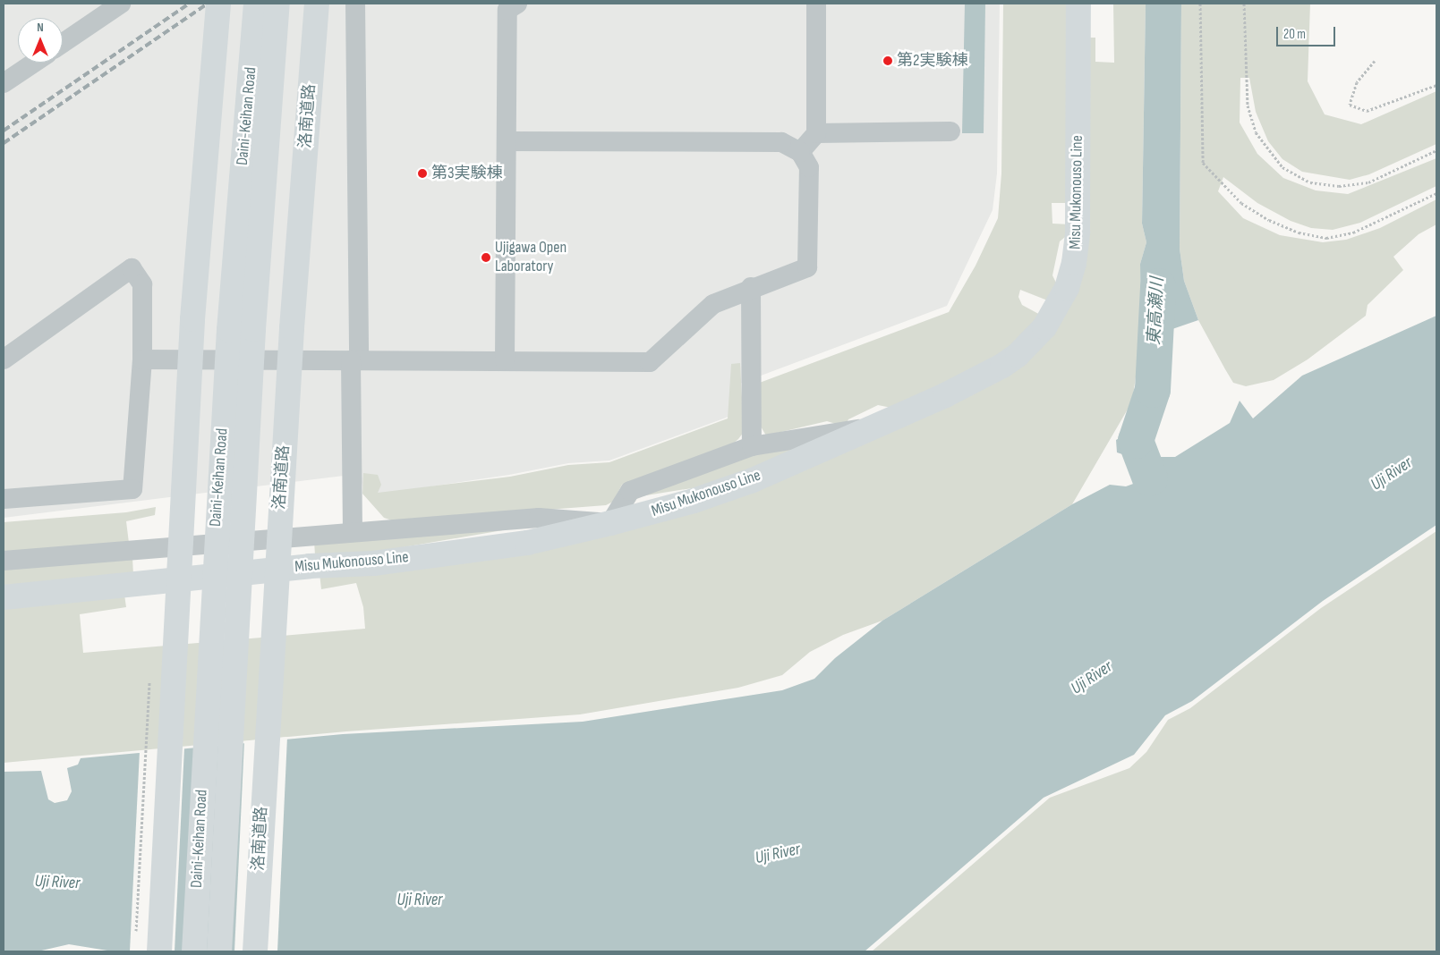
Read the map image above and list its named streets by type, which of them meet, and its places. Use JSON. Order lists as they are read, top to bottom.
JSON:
{
  "streets": {
    "main road": ["Daini-Keihan Road", "洛南道路", "Misu Mukonouso Line"]
  },
  "water": ["東高瀬川", "Uji River"],
  "places": ["第2実験棟", "第3実験棟", "Ujigawa Open Laboratory"],
  "scale_bar": "20 m",
  "north": "top"
}
